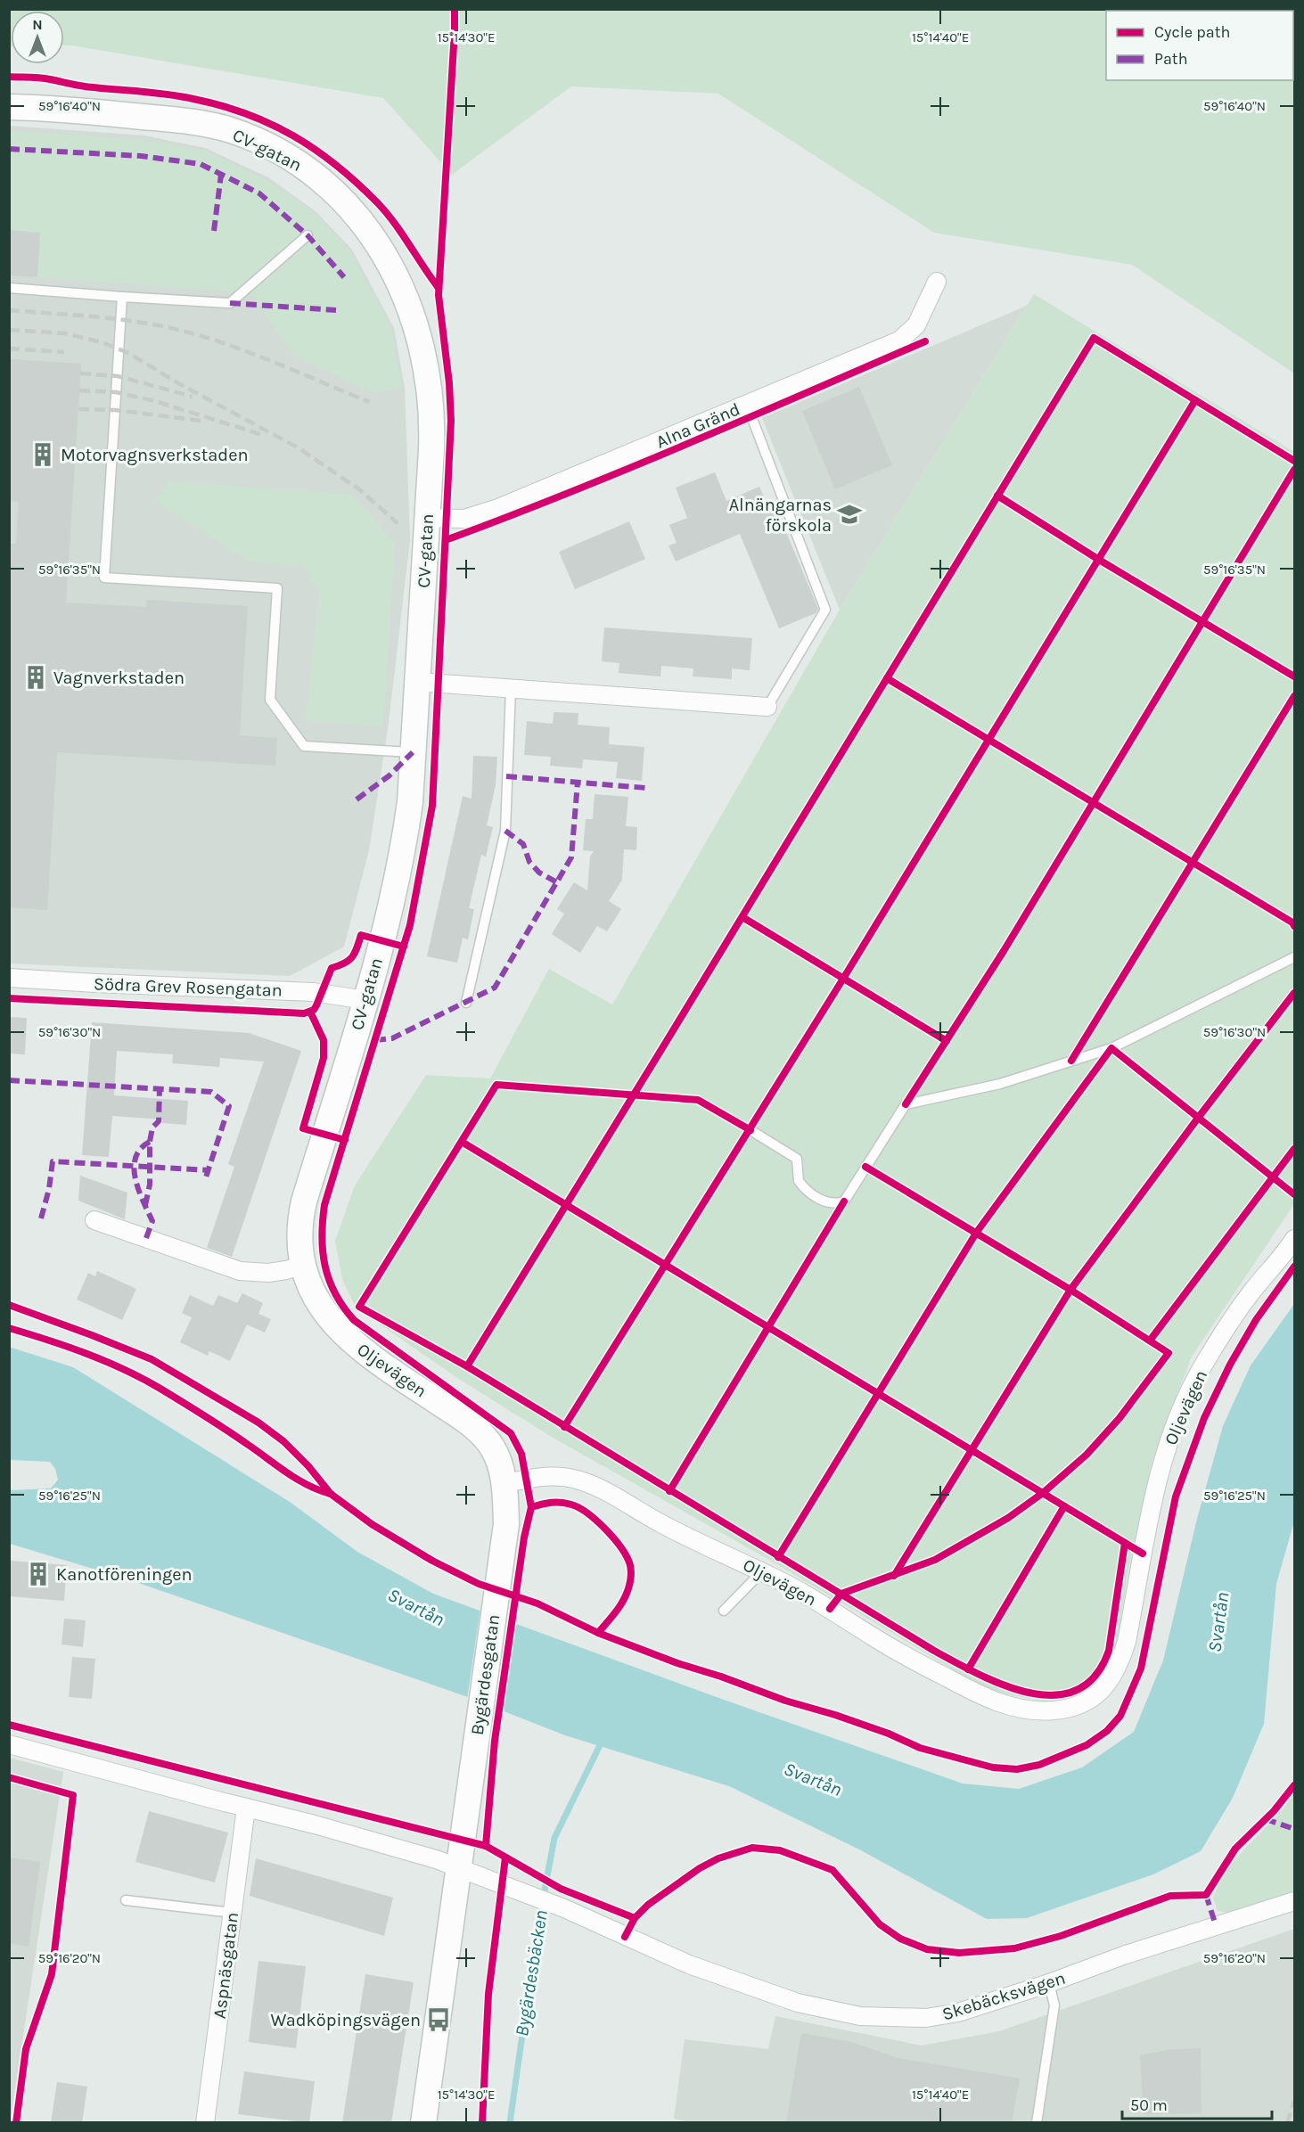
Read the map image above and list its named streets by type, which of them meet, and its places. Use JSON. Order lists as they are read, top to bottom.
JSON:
{
  "streets": {
    "street": [
      "CV-gatan",
      "Alna Gränd",
      "Södra Grev Rosengatan",
      "Oljevägen",
      "Bygärdesgatan",
      "Aspnäsgatan",
      "Skebäcksvägen"
    ]
  },
  "crossings": [
    ["CV-gatan", "Alna Gränd"],
    ["CV-gatan", "Södra Grev Rosengatan"],
    ["CV-gatan", "Oljevägen"],
    ["Oljevägen", "Bygärdesgatan"],
    ["Bygärdesgatan", "Skebäcksvägen"]
  ],
  "water": ["Svartån", "Bygärdesbäcken"],
  "places": {
    "building": ["Motorvagnsverkstaden", "Vagnverkstaden", "Kanotföreningen"],
    "school or university": ["Alnängarnas förskola"],
    "bus stop": ["Wadköpingsvägen"]
  },
  "legend": ["Cycle path", "Path"],
  "scale_bar": "50 m",
  "north": "top",
  "coordinates": [
    "15°14'30\"E",
    "15°14'40\"E",
    "59°16'40\"N",
    "59°16'35\"N",
    "59°16'30\"N",
    "59°16'25\"N",
    "59°16'20\"N"
  ]
}
